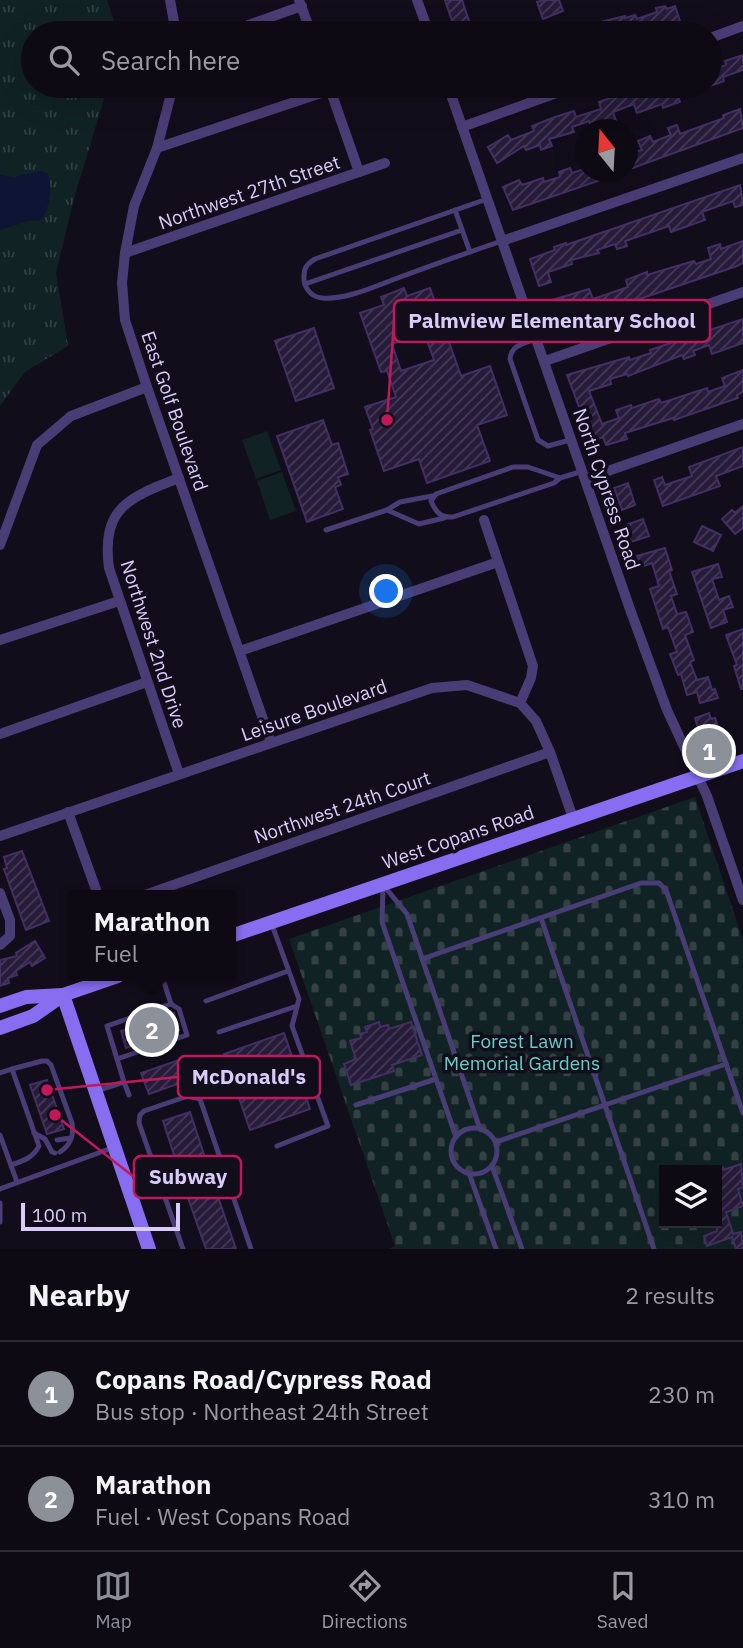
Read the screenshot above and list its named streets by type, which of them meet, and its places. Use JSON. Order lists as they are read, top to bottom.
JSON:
{
  "streets": {
    "main road": ["West Copans Road"],
    "street": [
      "Northwest 27th Street",
      "East Golf Boulevard",
      "North Cypress Road",
      "Northwest 2nd Drive",
      "Leisure Boulevard",
      "Northwest 24th Court"
    ]
  },
  "crossings": [
    ["Northwest 27th Street", "East Golf Boulevard"],
    ["East Golf Boulevard", "Northwest 2nd Drive"],
    ["East Golf Boulevard", "Leisure Boulevard"],
    ["North Cypress Road", "West Copans Road"],
    ["Northwest 2nd Drive", "Leisure Boulevard"]
  ],
  "parks": ["Forest Lawn Memorial Gardens"],
  "places": ["Palmview Elementary School", "McDonald's", "Subway"],
  "scale_bar": "100 m",
  "north": "top",
  "page": {
    "search": "Search here",
    "pins": ["1", "2"],
    "popup": ["Marathon", "Fuel"],
    "scale": "100 m",
    "heading": ["Nearby", "2 results"],
    "list": [
      {
        "mark": "1",
        "name": "Copans Road/Cypress Road",
        "note": "Bus stop · Northeast 24th Street",
        "value": "230 m"
      },
      {
        "mark": "2",
        "name": "Marathon",
        "note": "Fuel · West Copans Road",
        "value": "310 m"
      }
    ],
    "nav": ["Map", "Directions", "Saved"]
  }
}
